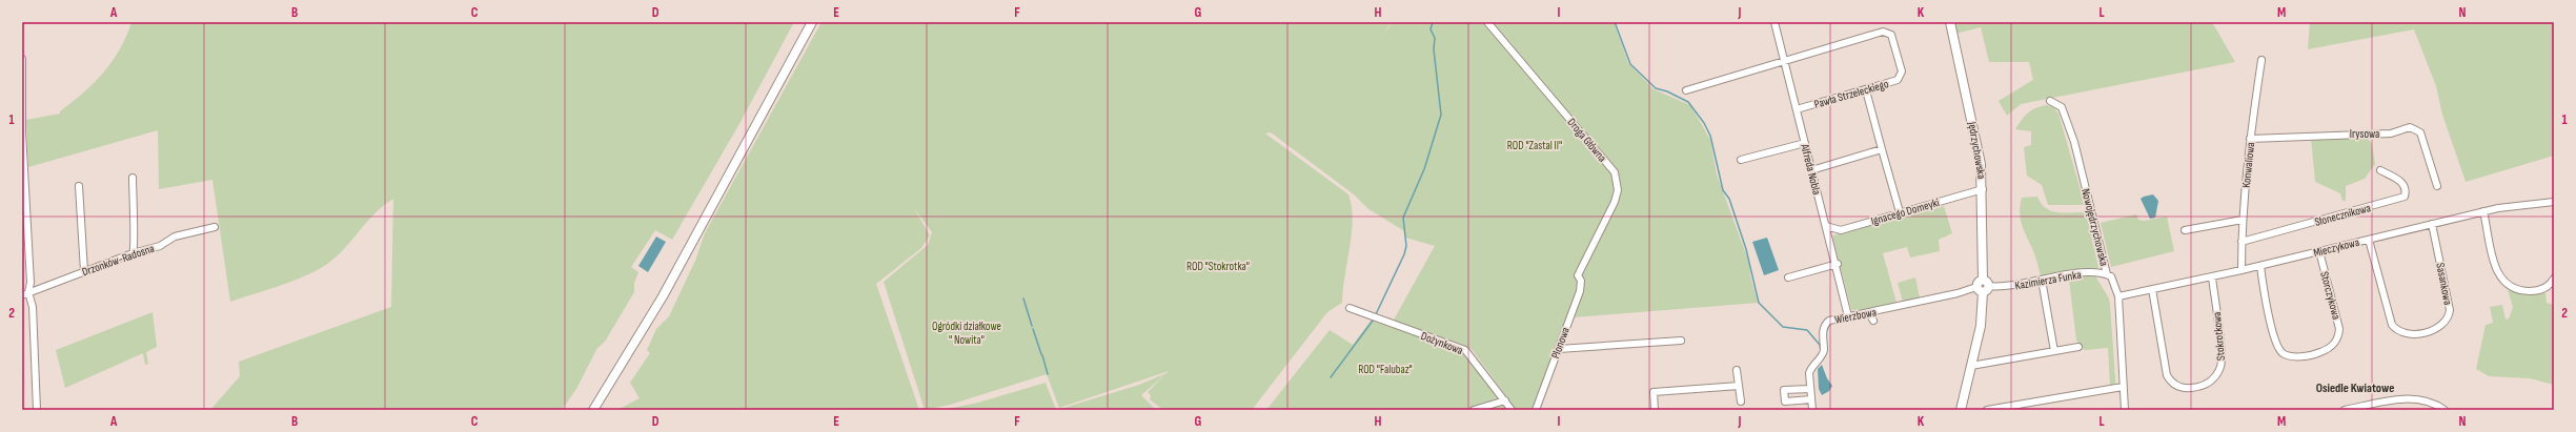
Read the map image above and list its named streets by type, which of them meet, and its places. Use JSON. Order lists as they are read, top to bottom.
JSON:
{
  "streets": {
    "main road": ["Jędrzychowska"],
    "street": [
      "Pawła Strzeleckiego",
      "Irysowa",
      "Droga Główna",
      "Konwaliowa",
      "Alfreda Nobla",
      "Ignacego Domeyki",
      "Słonecznikowa",
      "Nowojędrzychowska",
      "Mieczykowa",
      "Drzonków-Radosna",
      "Kazimierza Funka",
      "Sasankowa",
      "Storczykowa",
      "Wierzbowa",
      "Stokrotkowa",
      "Dożynkowa",
      "Plonowa"
    ]
  },
  "crossings": [
    ["Pawła Strzeleckiego", "Alfreda Nobla"],
    ["Irysowa", "Konwaliowa"],
    ["Droga Główna", "Plonowa"],
    ["Jędrzychowska", "Ignacego Domeyki"],
    ["Jędrzychowska", "Kazimierza Funka"],
    ["Jędrzychowska", "Wierzbowa"],
    ["Konwaliowa", "Słonecznikowa"],
    ["Konwaliowa", "Mieczykowa"],
    ["Alfreda Nobla", "Ignacego Domeyki"],
    ["Alfreda Nobla", "Wierzbowa"],
    ["Nowojędrzychowska", "Mieczykowa"],
    ["Nowojędrzychowska", "Kazimierza Funka"],
    ["Mieczykowa", "Sasankowa"],
    ["Mieczykowa", "Storczykowa"],
    ["Mieczykowa", "Stokrotkowa"],
    ["Kazimierza Funka", "Wierzbowa"]
  ],
  "districts": ["Osiedle Kwiatowe"],
  "parks": [
    "ROD \"Zastal II\"",
    "ROD \"Stokrotka\"",
    "Ogródki działkowe \" Nowita\"",
    "ROD \"Falubaz\""
  ],
  "grid": {
    "columns": [
      "A",
      "B",
      "C",
      "D",
      "E",
      "F",
      "G",
      "H",
      "I",
      "J",
      "K",
      "L",
      "M",
      "N"
    ],
    "rows": ["1", "2"]
  }
}
